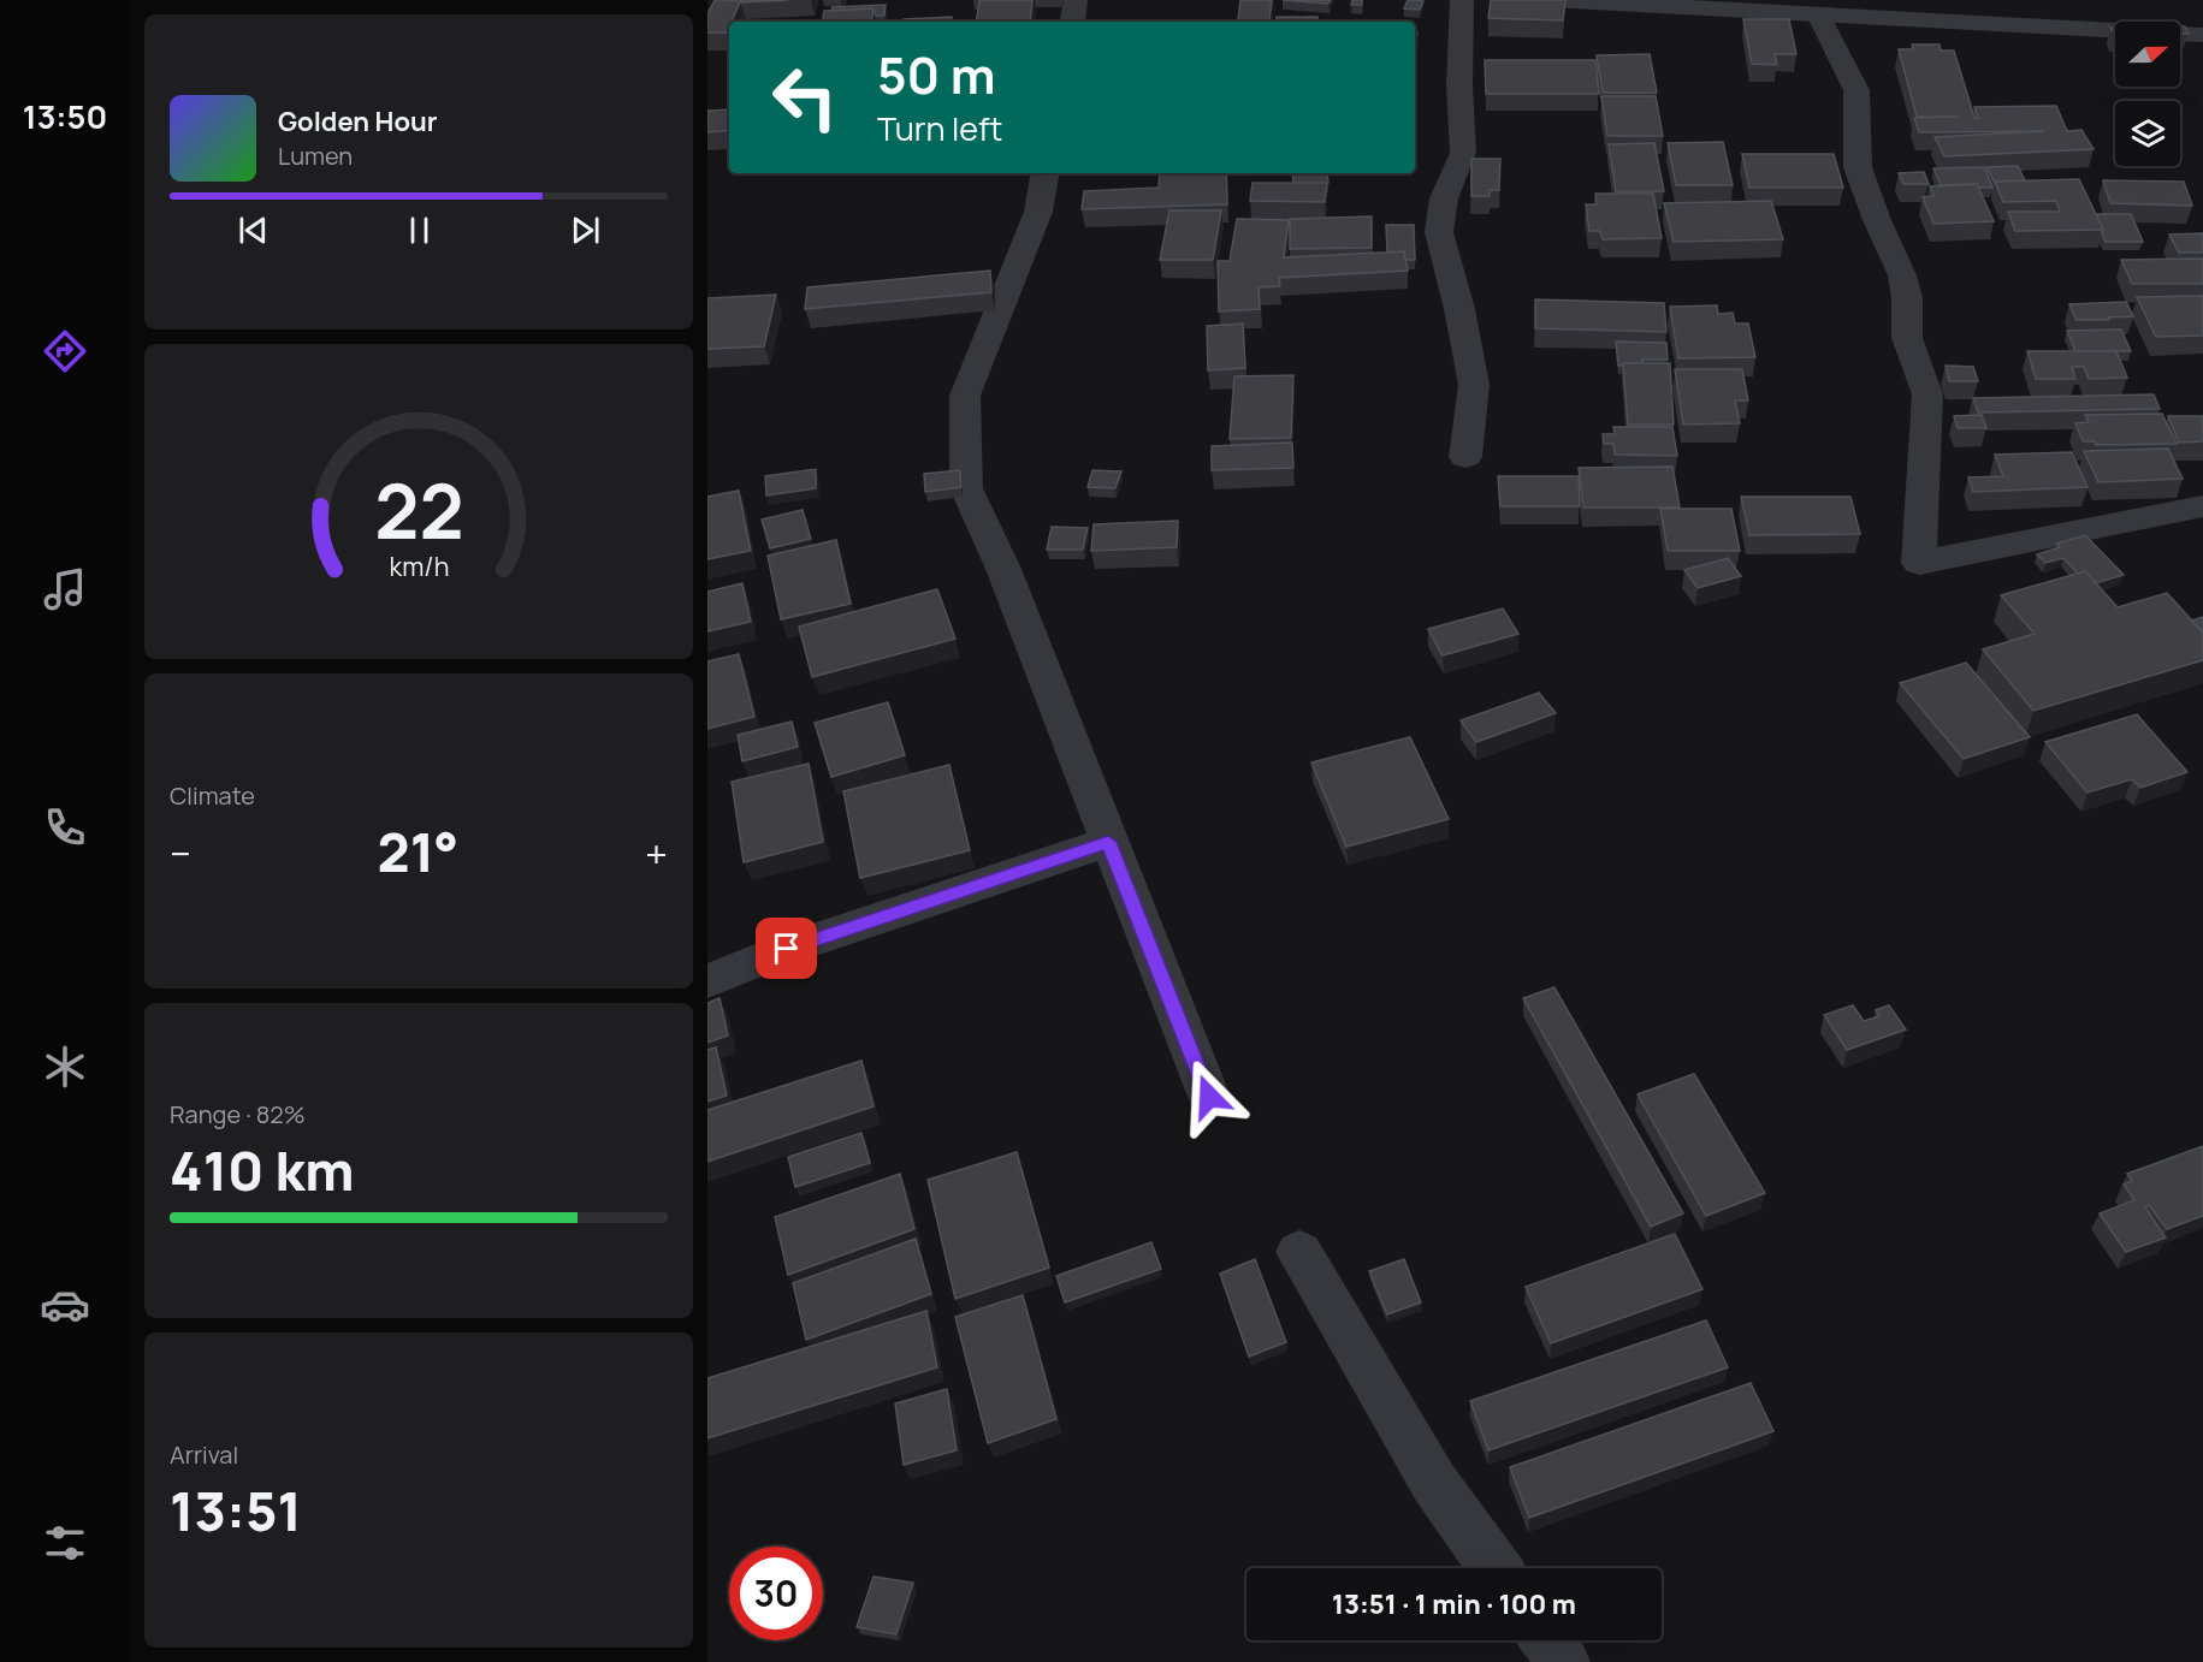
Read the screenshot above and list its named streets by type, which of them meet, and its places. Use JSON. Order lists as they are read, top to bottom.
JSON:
{
  "north": "right",
  "page": {
    "tabs": "13:50",
    "turn": ["50 m", "Turn left"],
    "song": ["Golden Hour", "Lumen"],
    "tile": [
      "Climate",
      ["Range · 82%", "410 km"],
      ["Arrival", "13:51"]
    ],
    "heat": ["−", "21°", "+"],
    "limit": "30",
    "trip": "13:51 · 1 min · 100 m",
    "gauge": ["22", "km/h"]
  }
}
